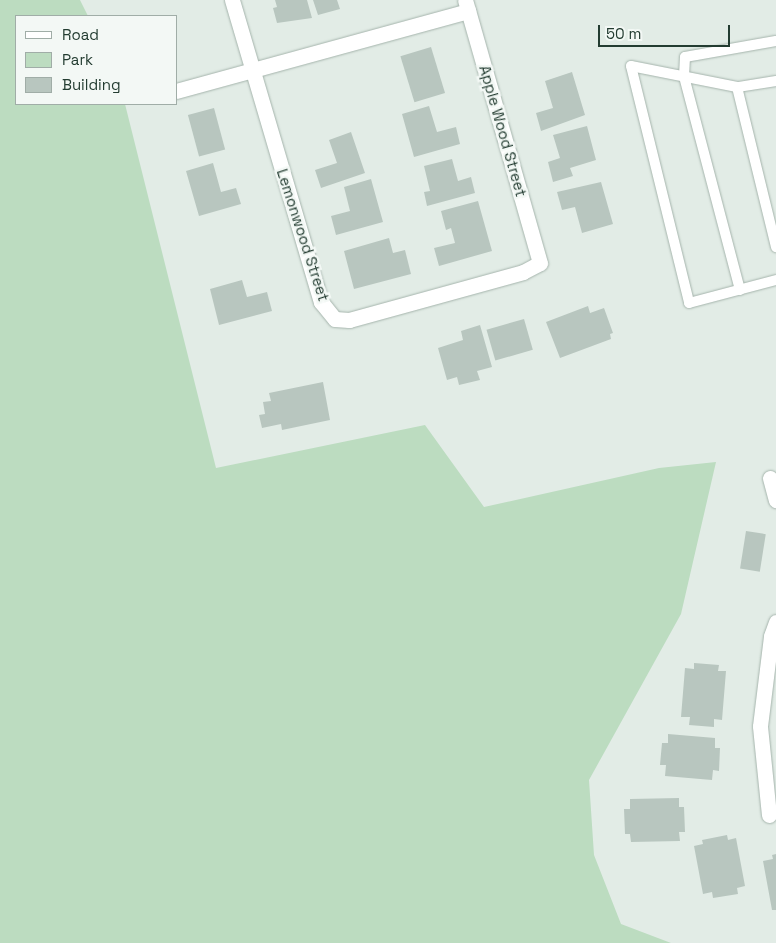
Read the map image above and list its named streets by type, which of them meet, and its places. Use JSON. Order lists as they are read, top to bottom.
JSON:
{
  "streets": {
    "street": ["Apple Wood Street", "Lemonwood Street"]
  },
  "crossings": [
    ["Apple Wood Street", "Lemonwood Street"]
  ],
  "legend": ["Road", "Park", "Building"],
  "scale_bar": "50 m"
}
